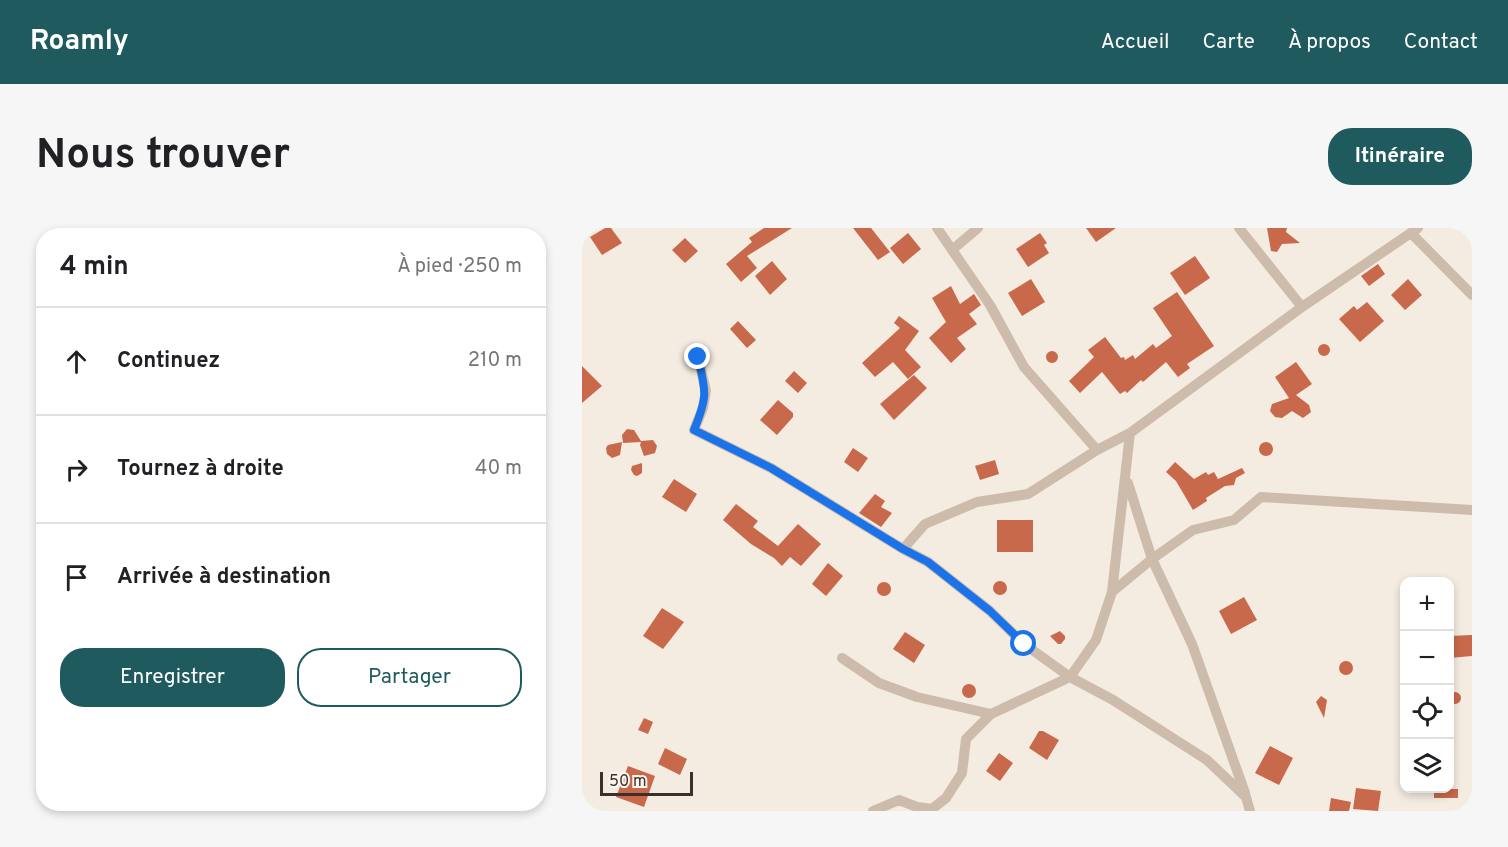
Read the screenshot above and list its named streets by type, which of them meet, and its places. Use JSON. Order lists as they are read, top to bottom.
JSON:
{
  "scale_bar": "50 m",
  "page": {
    "header": "Roamly",
    "nav": [
      "Accueil",
      "Carte",
      "À propos",
      "Contact"
    ],
    "buttons": [
      "Itinéraire",
      ["Enregistrer", "Partager"]
    ],
    "title": "Nous trouver",
    "heading": ["4 min", "À pied · 250 m"],
    "list": [
      ["Continuez", "210 m"],
      ["Tournez à droite", "40 m"],
      "Arrivée à destination"
    ],
    "map_buttons": ["+", "−"],
    "scale": "50 m"
  }
}
